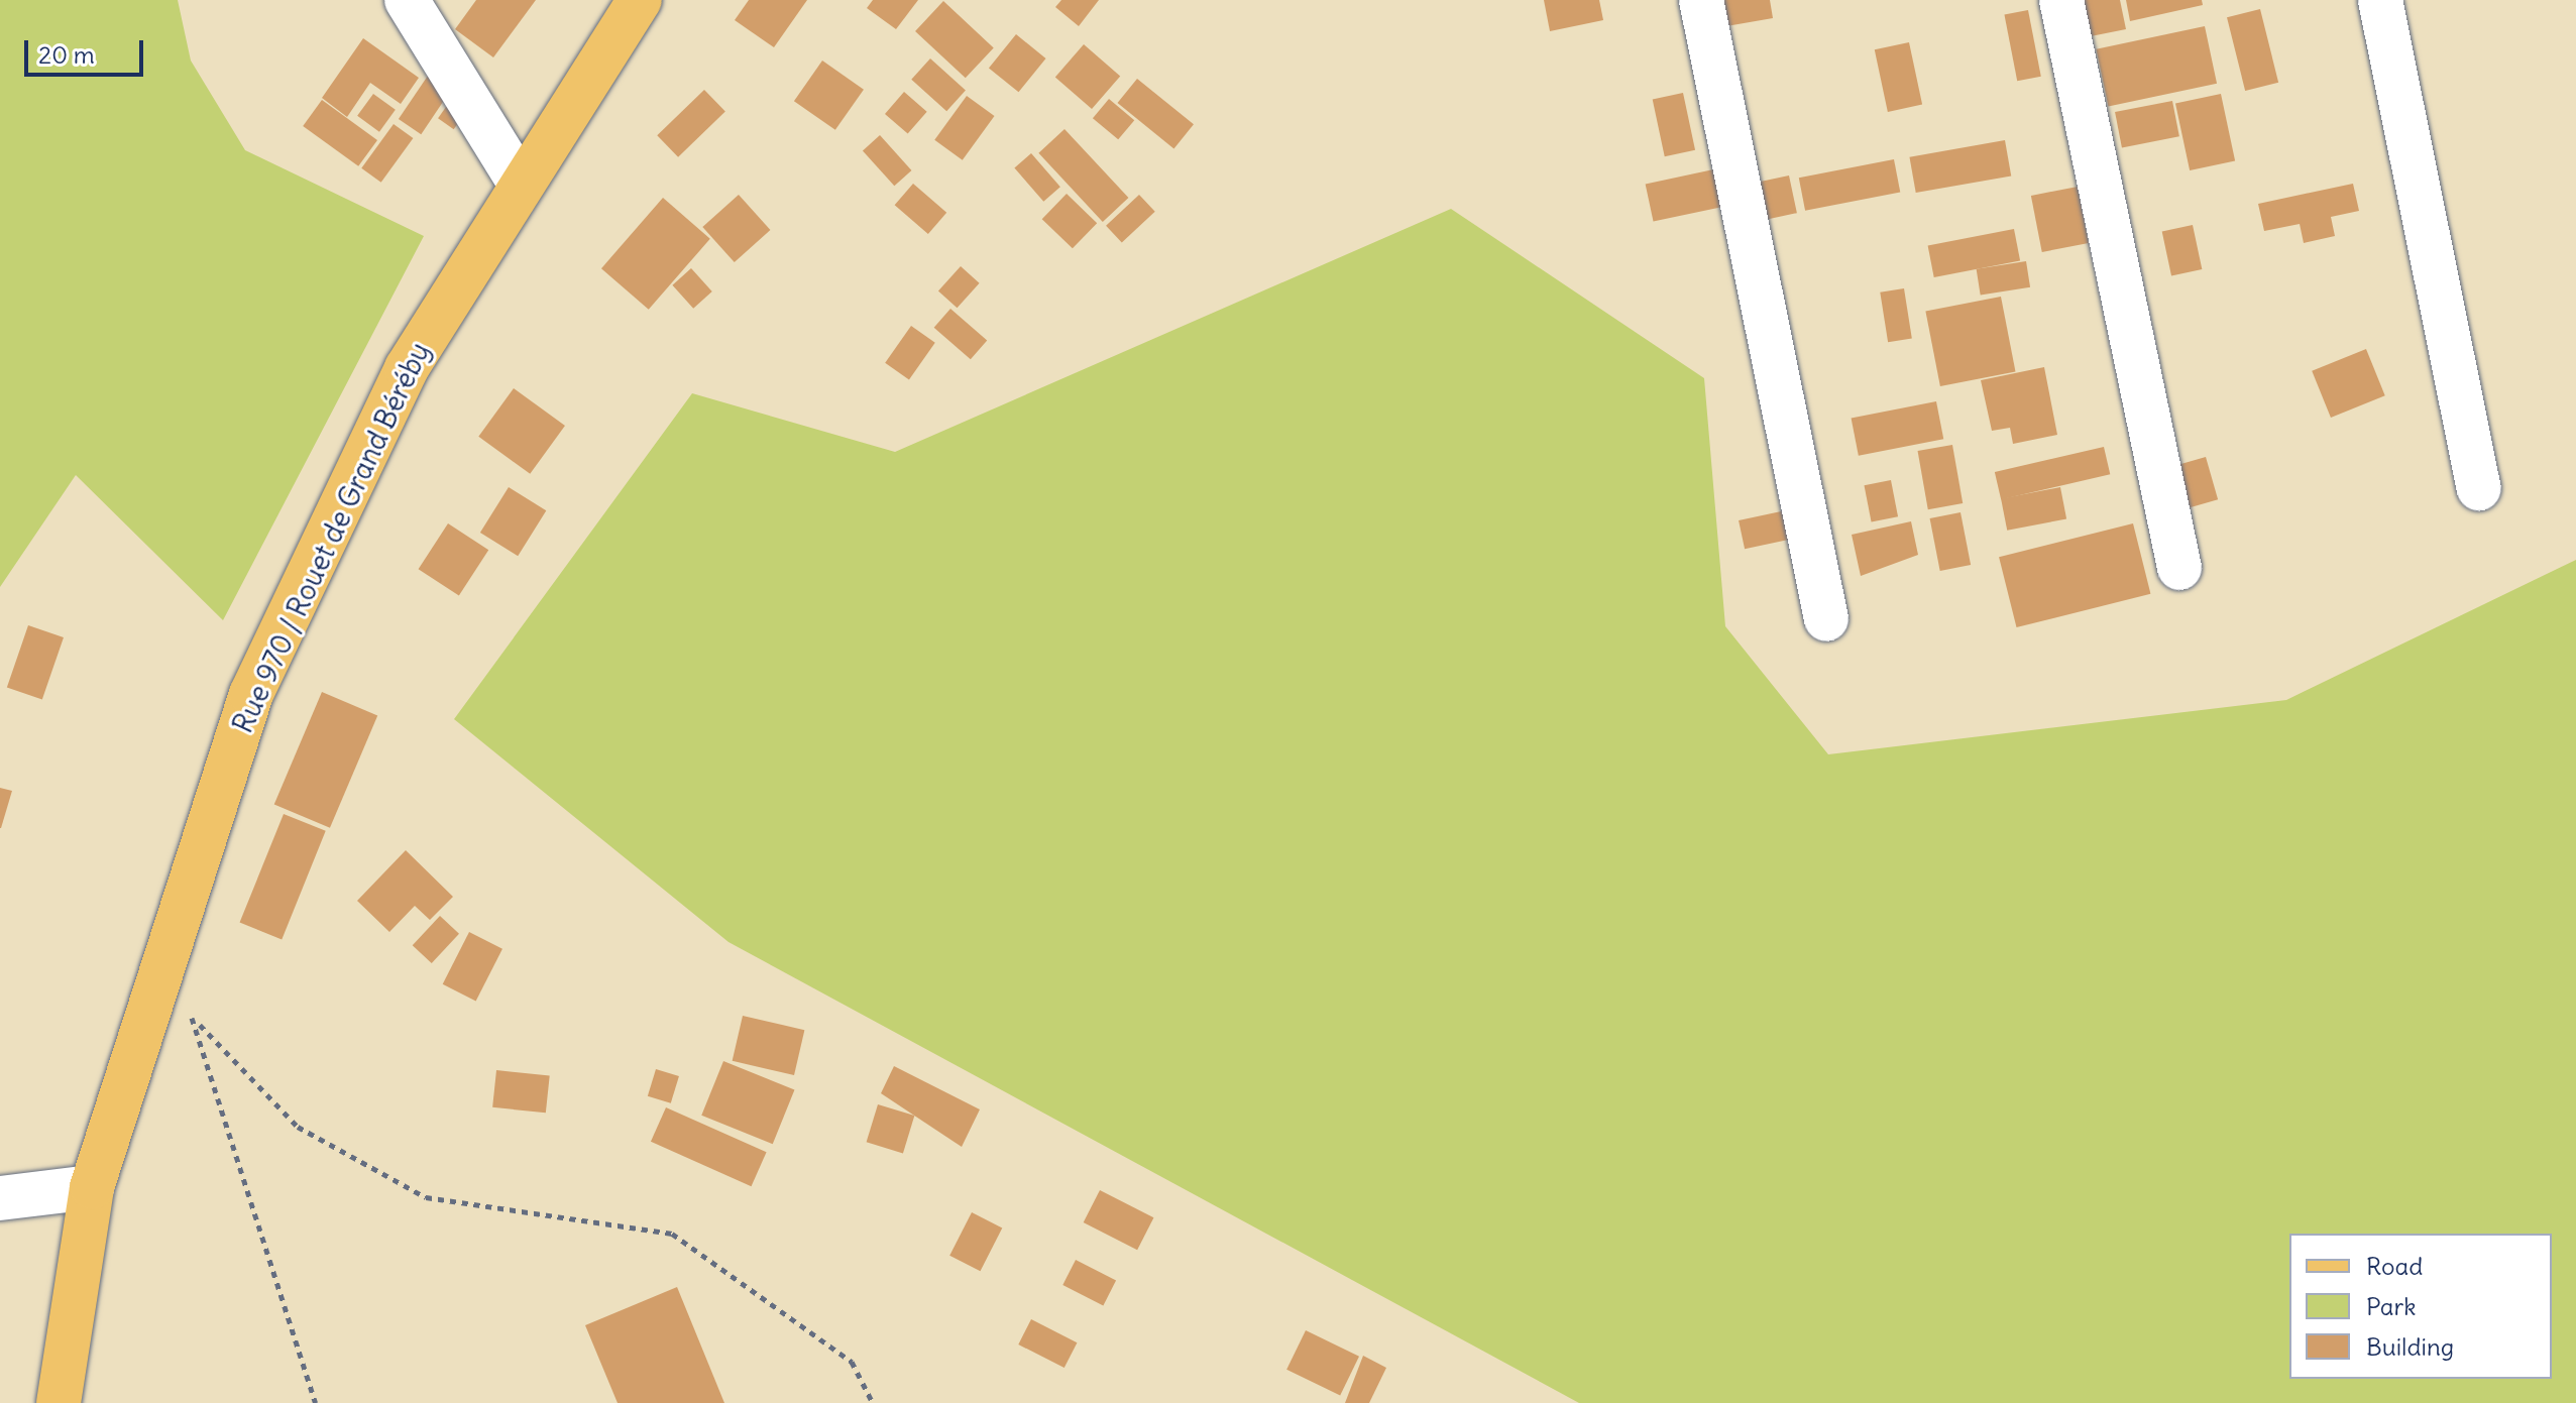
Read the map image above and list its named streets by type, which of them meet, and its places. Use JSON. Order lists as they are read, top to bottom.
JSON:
{
  "streets": {
    "main road": ["Rue 970 / Rouet de Grand Béréby"]
  },
  "legend": ["Road", "Park", "Building"],
  "scale_bar": "20 m"
}
